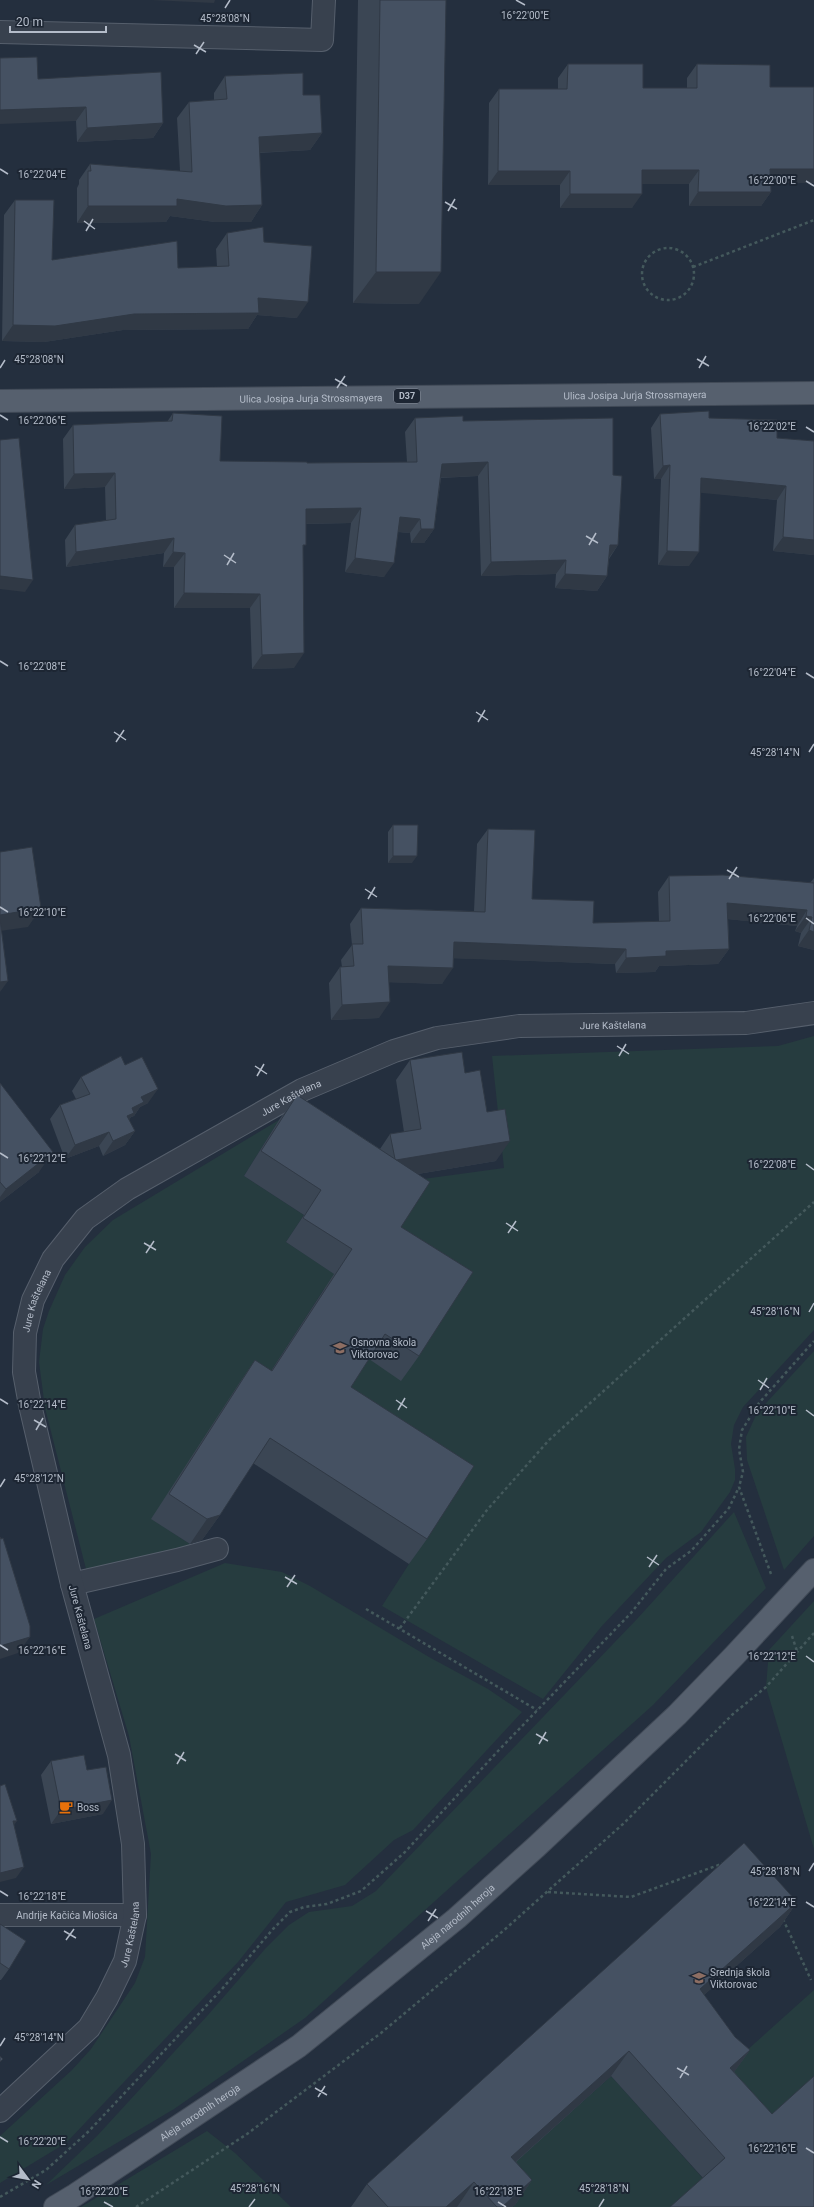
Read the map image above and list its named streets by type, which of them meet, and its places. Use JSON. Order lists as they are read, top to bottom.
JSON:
{
  "streets": {
    "main road": ["Ulica Josipa Jurja Strossmayera", "D37", "Aleja narodnih heroja"],
    "street": ["Jure Kaštelana", "Andrije Kačića Miošića"]
  },
  "crossings": [
    ["Jure Kaštelana", "Andrije Kačića Miošića"]
  ],
  "places": {
    "school or university": ["Osnovna škola Viktorovac", "Srednja škola Viktorovac"],
    "cafe": ["Boss"]
  },
  "scale_bar": "20 m",
  "north": "bottom right",
  "coordinates": [
    "16°22'00\"E",
    "45°28'08\"N",
    "16°22'04\"E",
    "16°22'06\"E",
    "16°22'02\"E",
    "16°22'08\"E",
    "45°28'14\"N",
    "16°22'10\"E",
    "16°22'12\"E",
    "45°28'16\"N",
    "16°22'14\"E",
    "45°28'12\"N",
    "16°22'16\"E",
    "45°28'18\"N",
    "16°22'18\"E",
    "16°22'20\"E"
  ]
}
